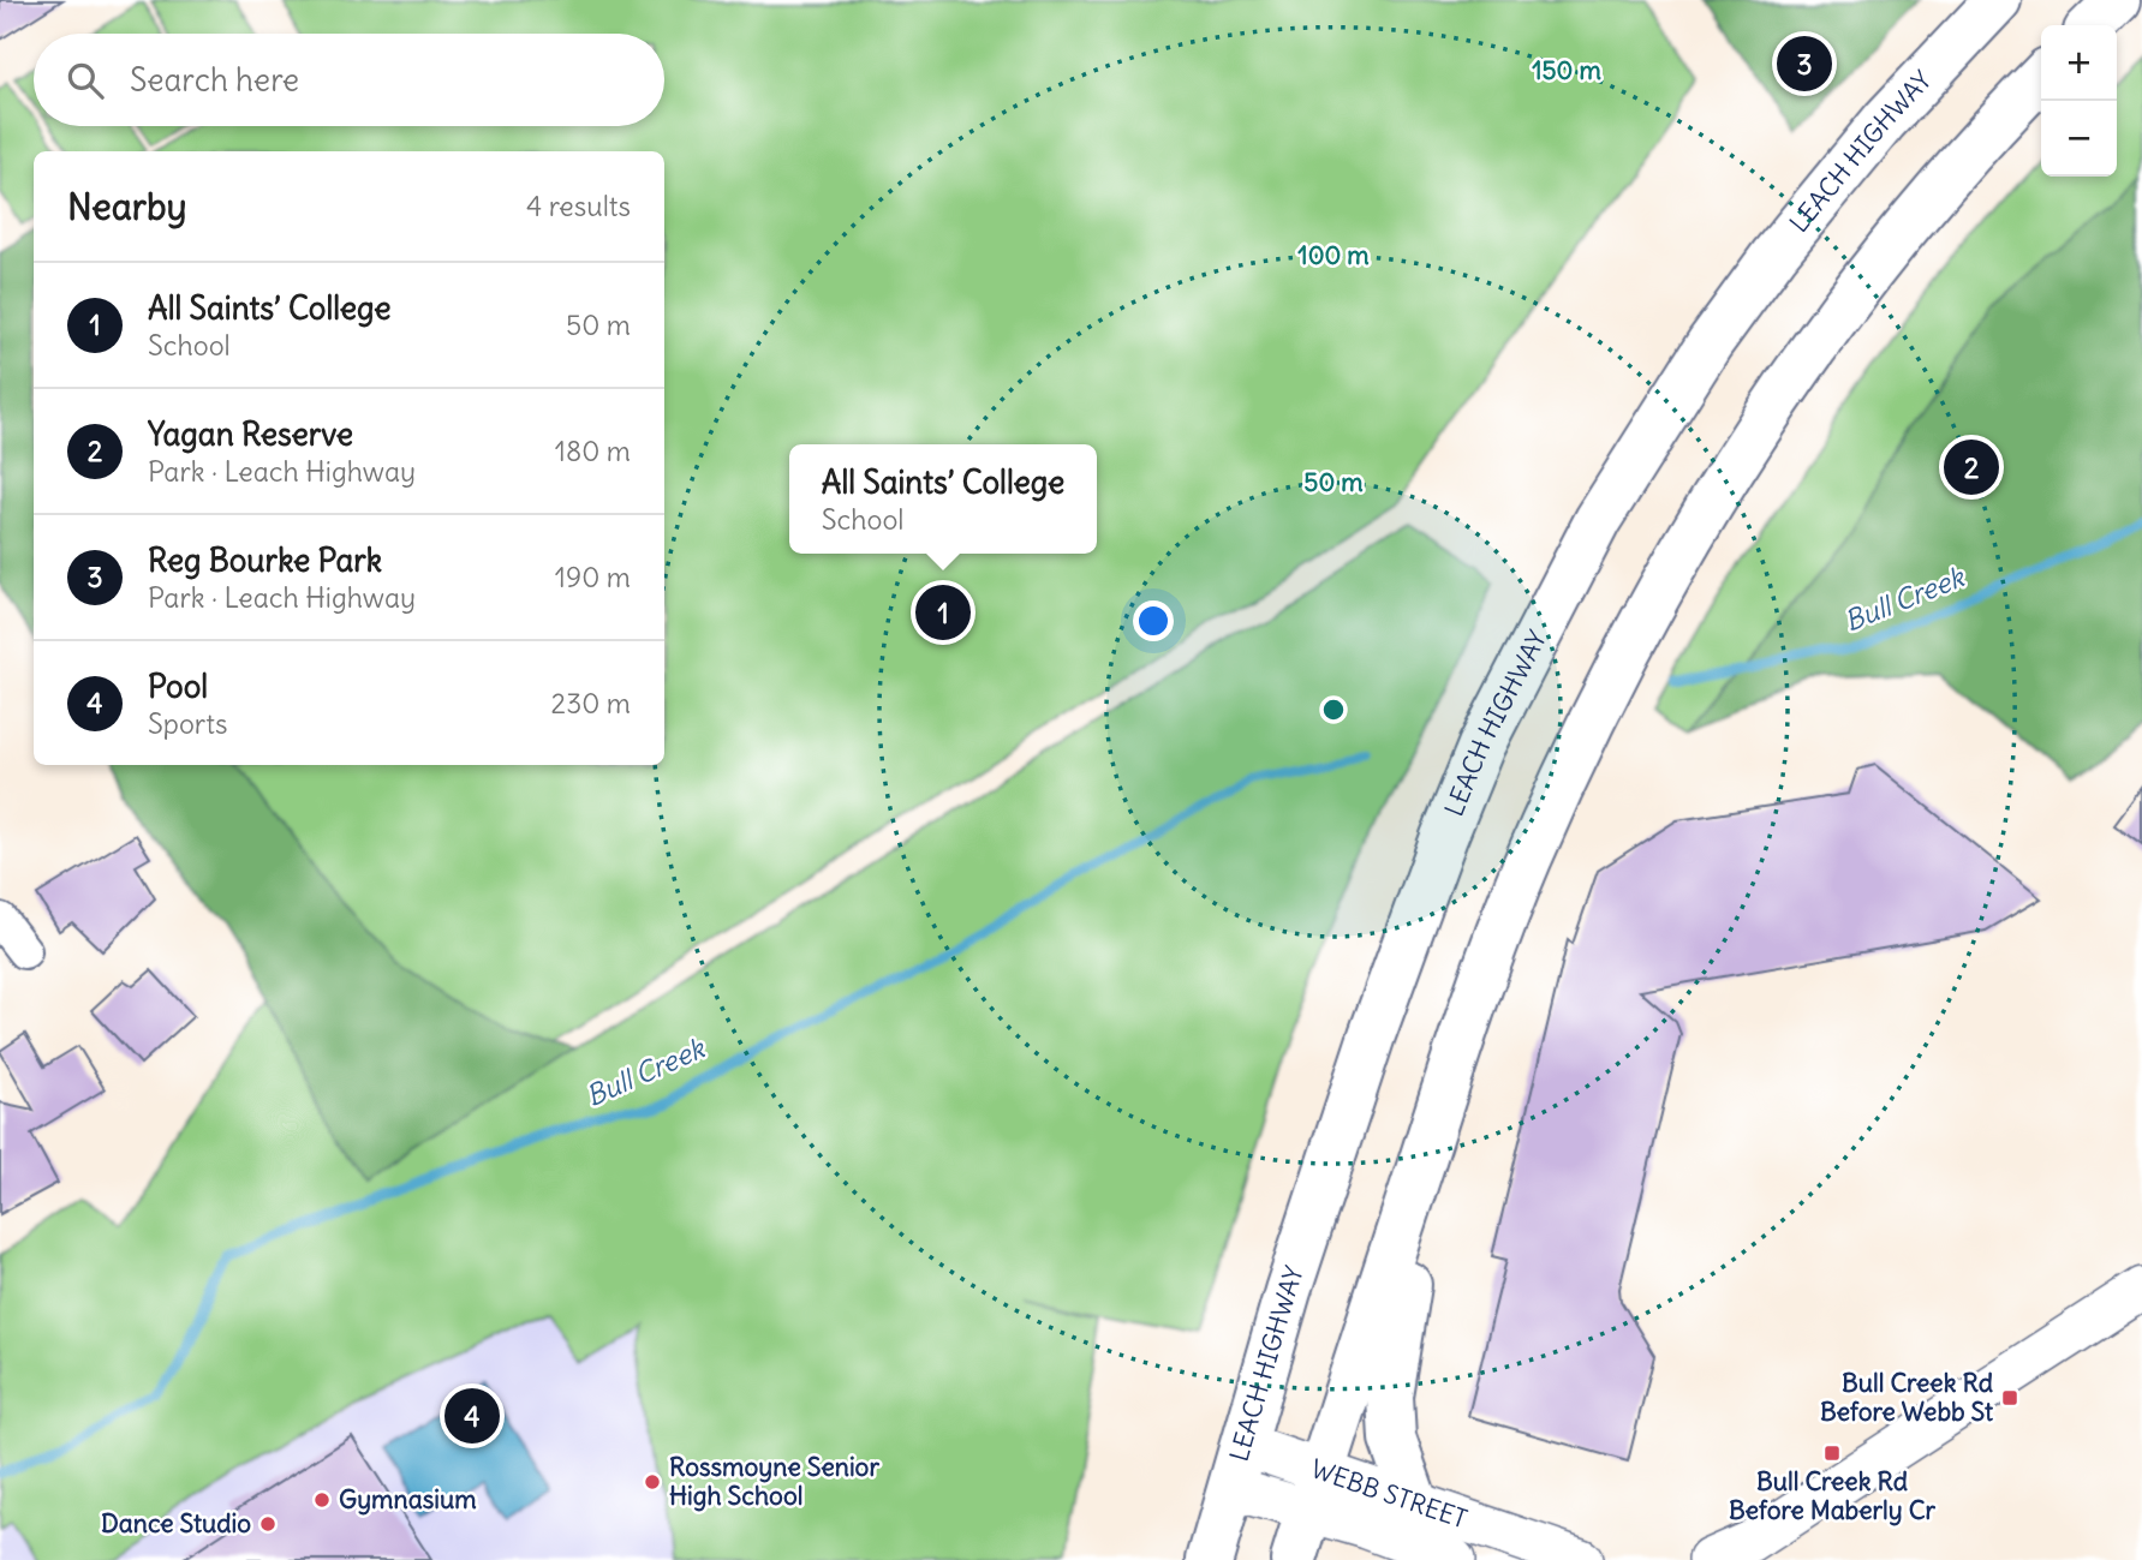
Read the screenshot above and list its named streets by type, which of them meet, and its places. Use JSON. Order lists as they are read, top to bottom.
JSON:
{
  "streets": {
    "highway": ["LEACH HIGHWAY"],
    "street": ["WEBB STREET"]
  },
  "crossings": [
    ["LEACH HIGHWAY", "WEBB STREET"]
  ],
  "water": ["Bull Creek"],
  "places": {
    "transit": ["Bull Creek Rd Before Webb St", "Bull Creek Rd Before Maberly Cr"],
    "other": ["Rossmoyne Senior High School", "Gymnasium", "Dance Studio"]
  },
  "page": {
    "map_buttons": ["+", "−"],
    "pins": [
      "3",
      "2",
      "1",
      "4"
    ],
    "search": "Search here",
    "heading": ["Nearby", "4 results"],
    "list": [
      {
        "mark": "1",
        "name": "All Saints’ College",
        "note": "School",
        "value": "50 m"
      },
      {
        "mark": "2",
        "name": "Yagan Reserve",
        "note": "Park · Leach Highway",
        "value": "180 m"
      },
      {
        "mark": "3",
        "name": "Reg Bourke Park",
        "note": "Park · Leach Highway",
        "value": "190 m"
      },
      {
        "mark": "4",
        "name": "Pool",
        "note": "Sports",
        "value": "230 m"
      }
    ],
    "popup": ["All Saints’ College", "School"]
  },
  "rings": ["150 m", "100 m", "50 m"]
}
